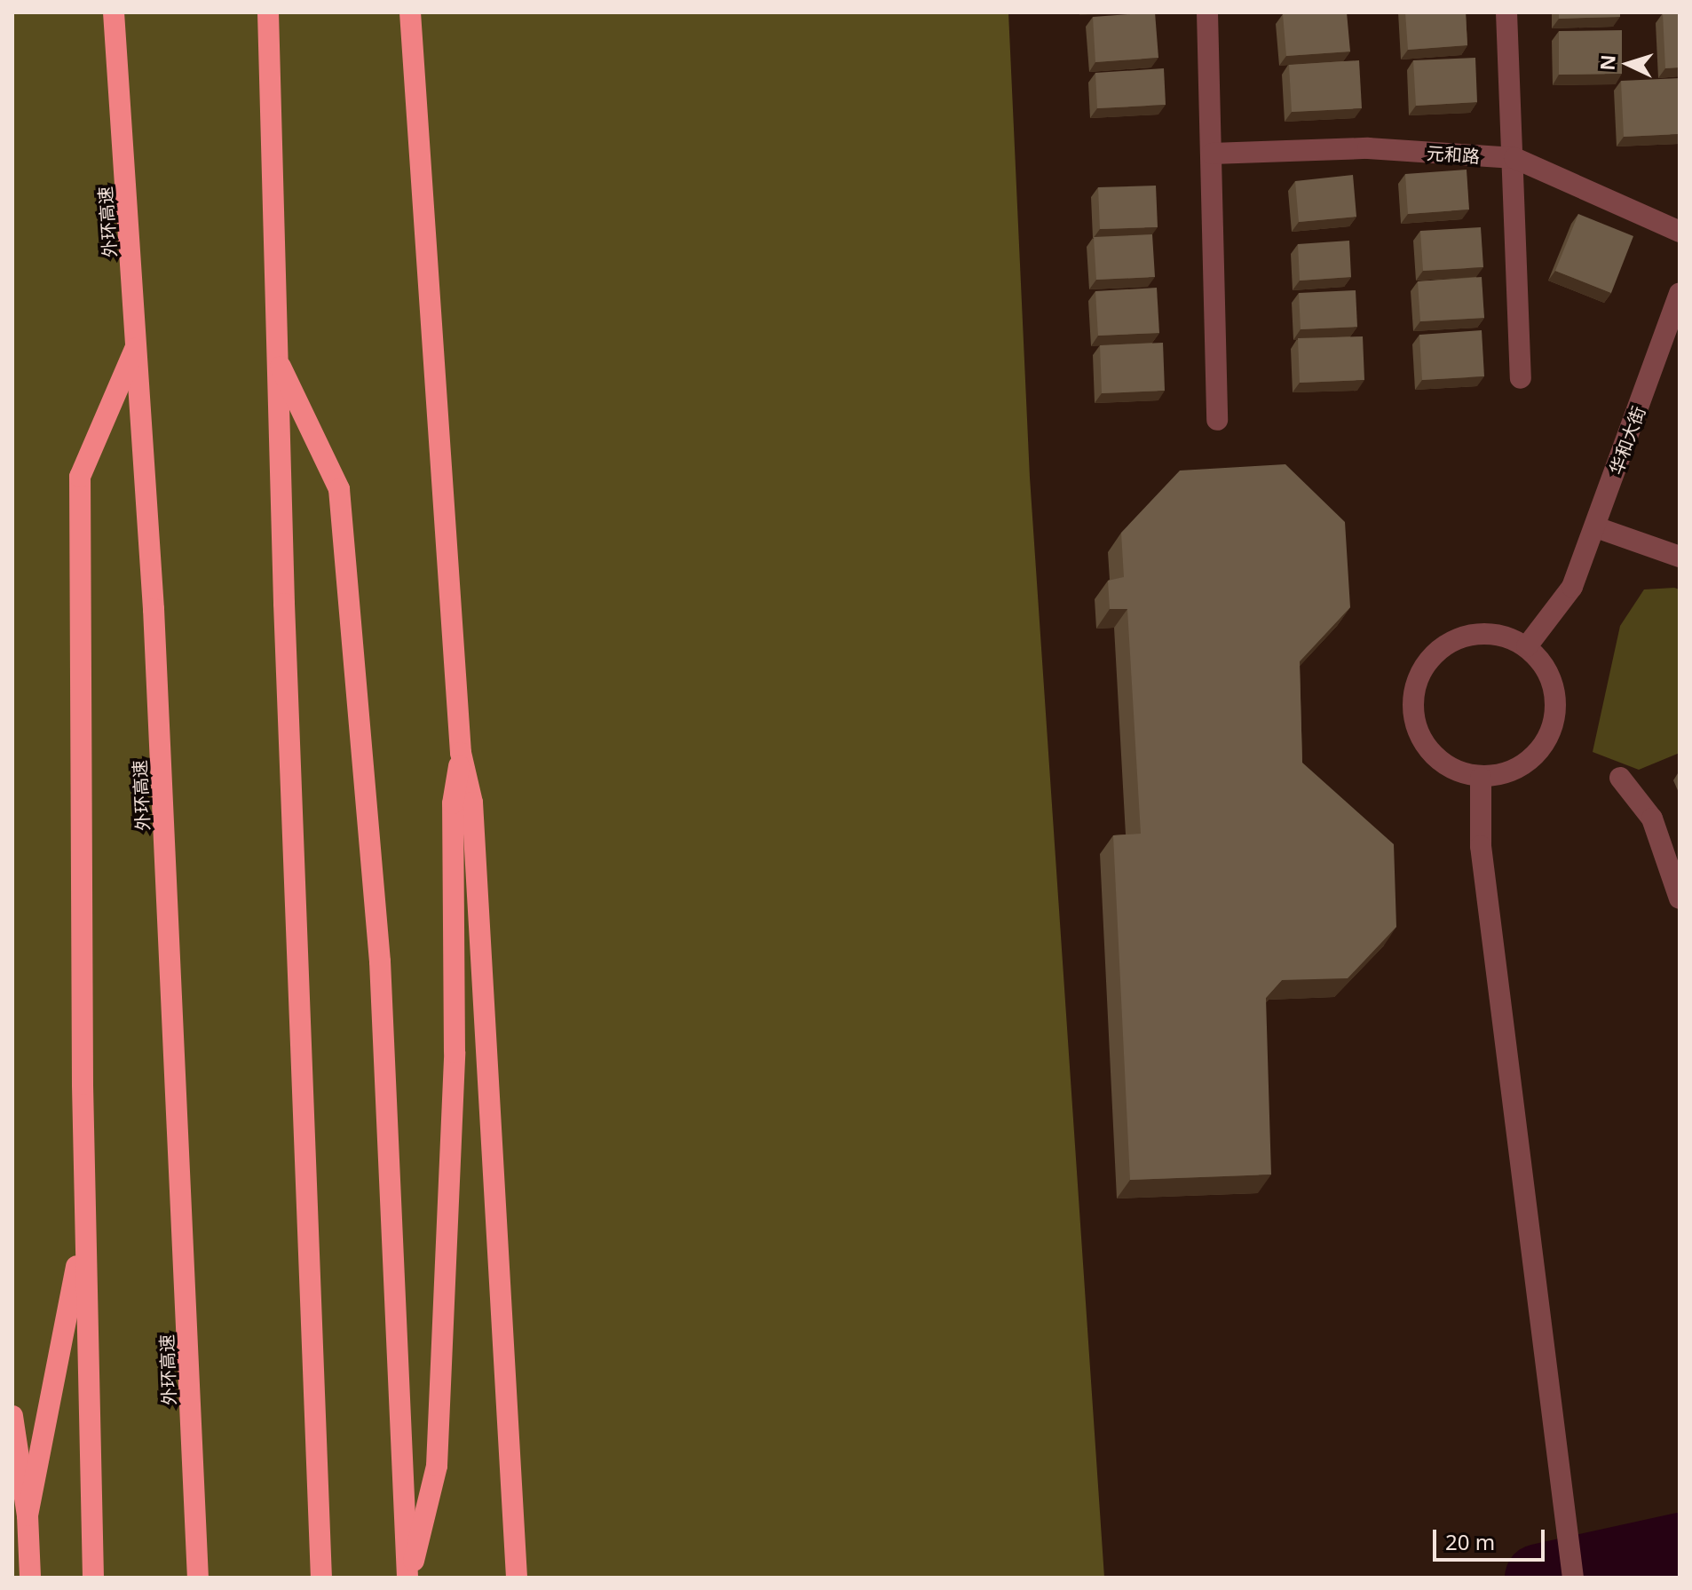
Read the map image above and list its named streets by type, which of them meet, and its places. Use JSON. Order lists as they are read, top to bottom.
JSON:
{
  "streets": {
    "highway": ["外环高速"],
    "street": ["元和路", "华和大街"]
  },
  "scale_bar": "20 m",
  "north": "left"
}
